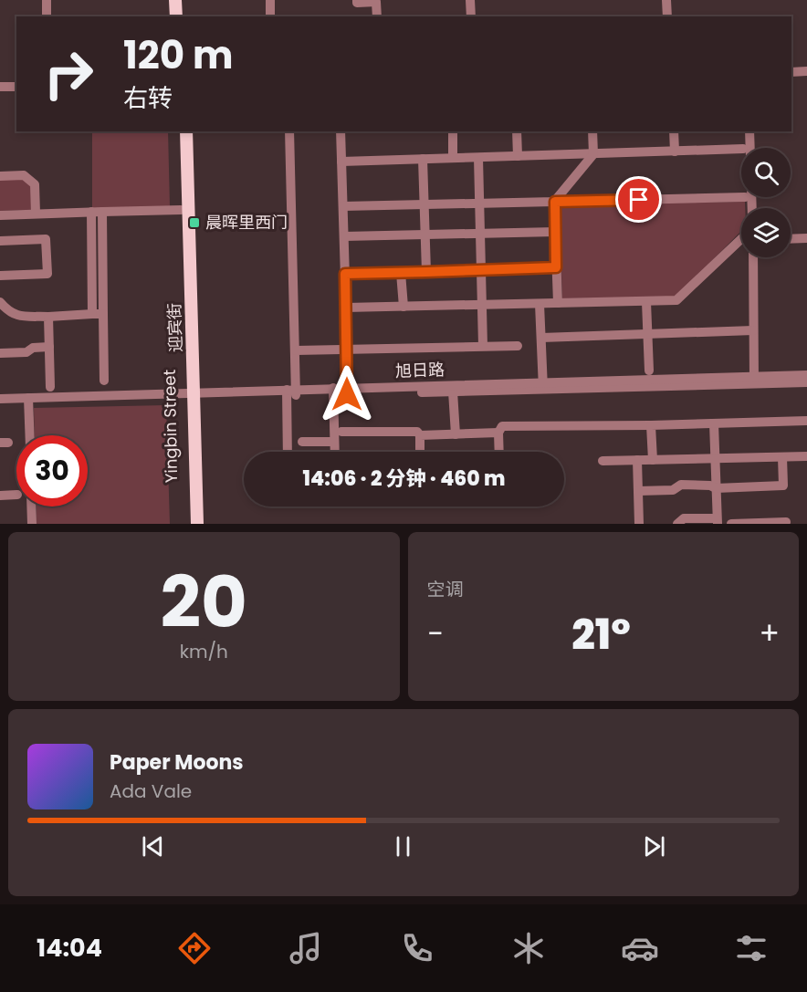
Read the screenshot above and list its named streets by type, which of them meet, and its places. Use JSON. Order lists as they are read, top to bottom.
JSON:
{
  "streets": {
    "main road": ["迎宾街", "Yingbin Street"],
    "street": ["旭日路"]
  },
  "crossings": [
    ["迎宾街", "旭日路"],
    ["迎宾街", "Yingbin Street"],
    ["旭日路", "Yingbin Street"]
  ],
  "places": {
    "transit": ["晨晖里西门"]
  },
  "page": {
    "turn": ["120 m", "右转"],
    "limit": "30",
    "trip": "14:06 · 2 分钟 · 460 m",
    "tile": [
      ["20", "km/h"],
      "空调"
    ],
    "heat": ["−", "21°", "+"],
    "song": ["Paper Moons", "Ada Vale"],
    "tabs": "14:04"
  }
}
